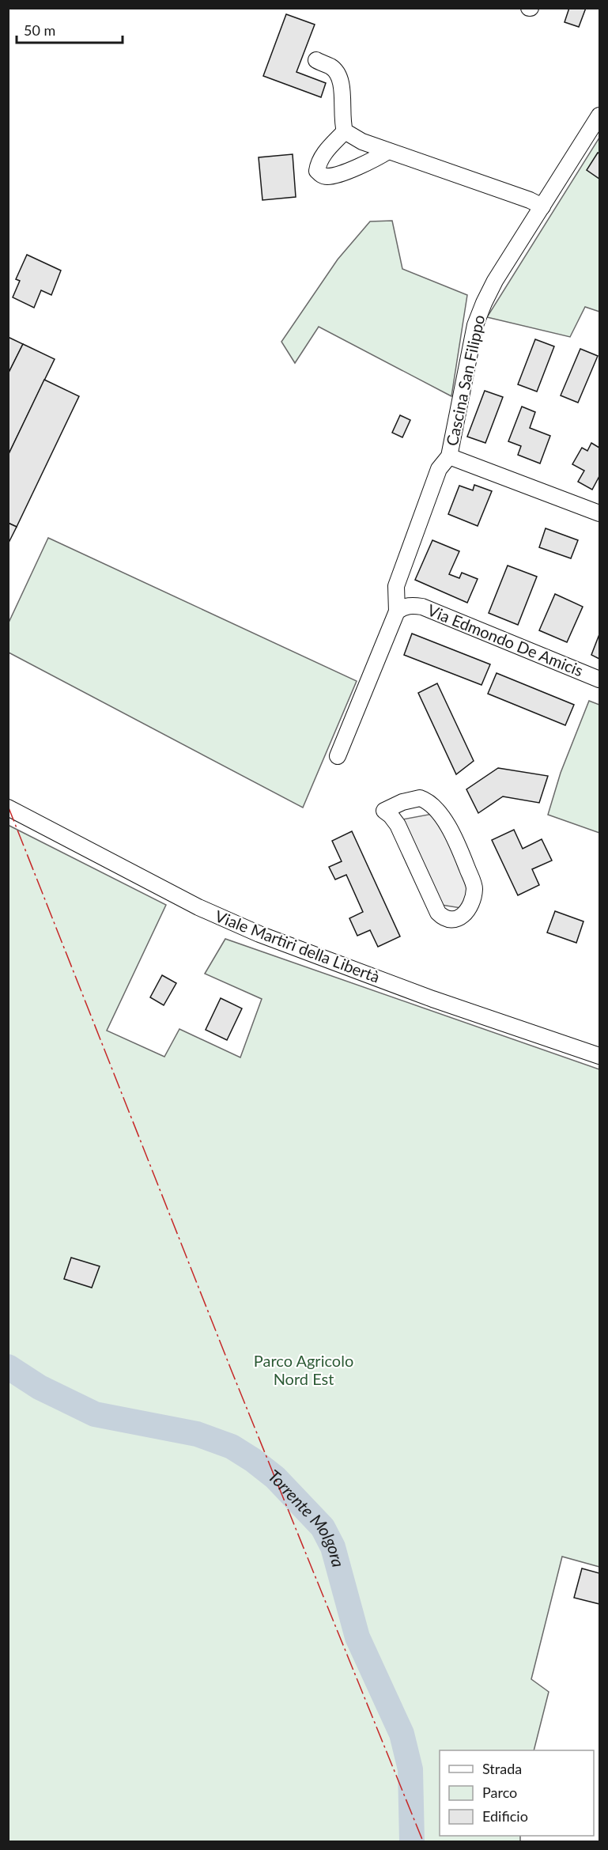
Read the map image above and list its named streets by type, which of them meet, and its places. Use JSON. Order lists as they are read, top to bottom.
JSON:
{
  "streets": {
    "street": ["Cascina San Filippo", "Via Edmondo De Amicis", "Viale Martiri della Libertà"]
  },
  "crossings": [
    ["Cascina San Filippo", "Via Edmondo De Amicis"]
  ],
  "water": ["Torrente Molgora"],
  "parks": ["Parco Agricolo Nord Est"],
  "legend": ["Strada", "Parco", "Edificio"],
  "scale_bar": "50 m"
}
